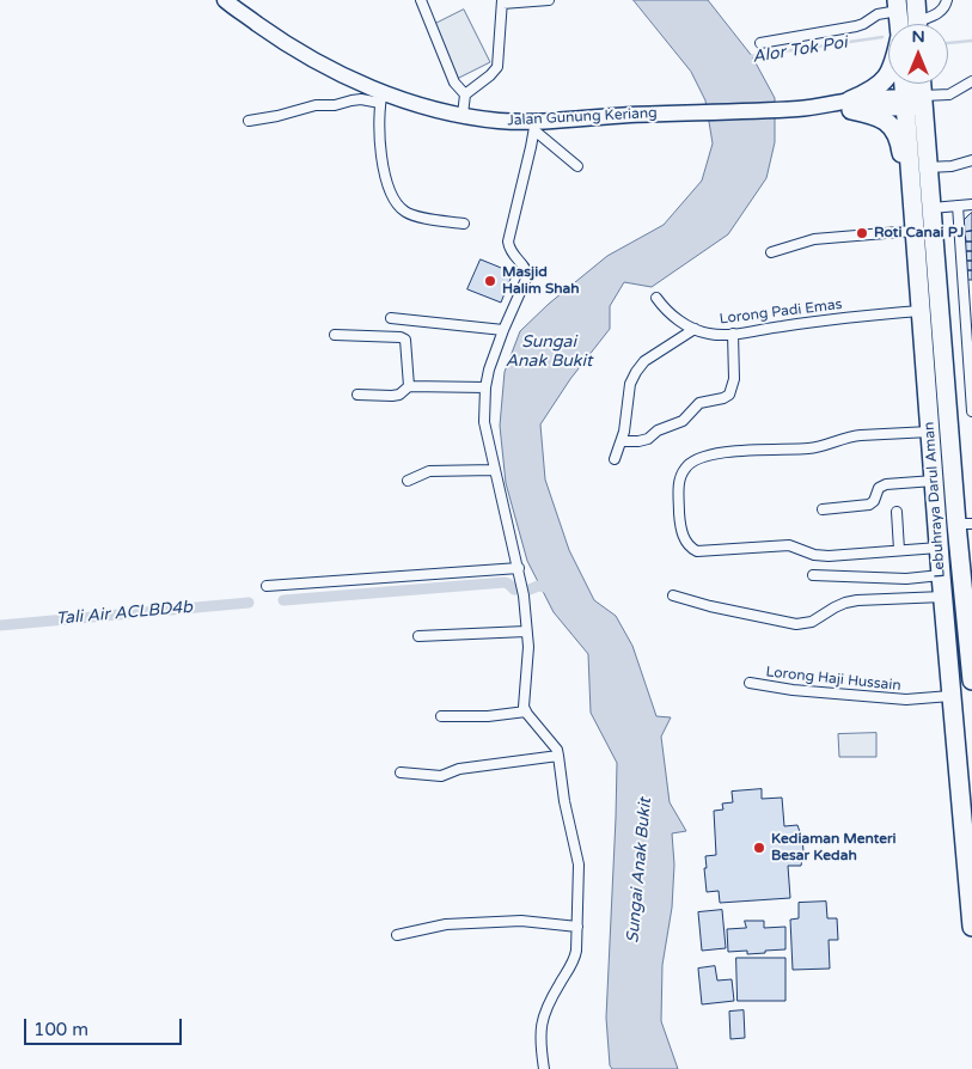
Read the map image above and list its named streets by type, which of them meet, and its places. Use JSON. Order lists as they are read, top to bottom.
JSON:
{
  "streets": {
    "highway": ["Lebuhraya Darul Aman"],
    "main road": ["Jalan Gunung Keriang"],
    "street": ["Lorong Padi Emas", "Lorong Haji Hussain"]
  },
  "crossings": [
    ["Jalan Gunung Keriang", "Lebuhraya Darul Aman"],
    ["Lorong Padi Emas", "Lebuhraya Darul Aman"],
    ["Lebuhraya Darul Aman", "Lorong Haji Hussain"]
  ],
  "water": ["Alor Tok Poi", "Sungai Anak Bukit", "Tali Air ACLBD4b"],
  "places": ["Roti Canai PJ", "Masjid Halim Shah", "Kediaman Menteri Besar Kedah"],
  "scale_bar": "100 m",
  "north": "top"
}
